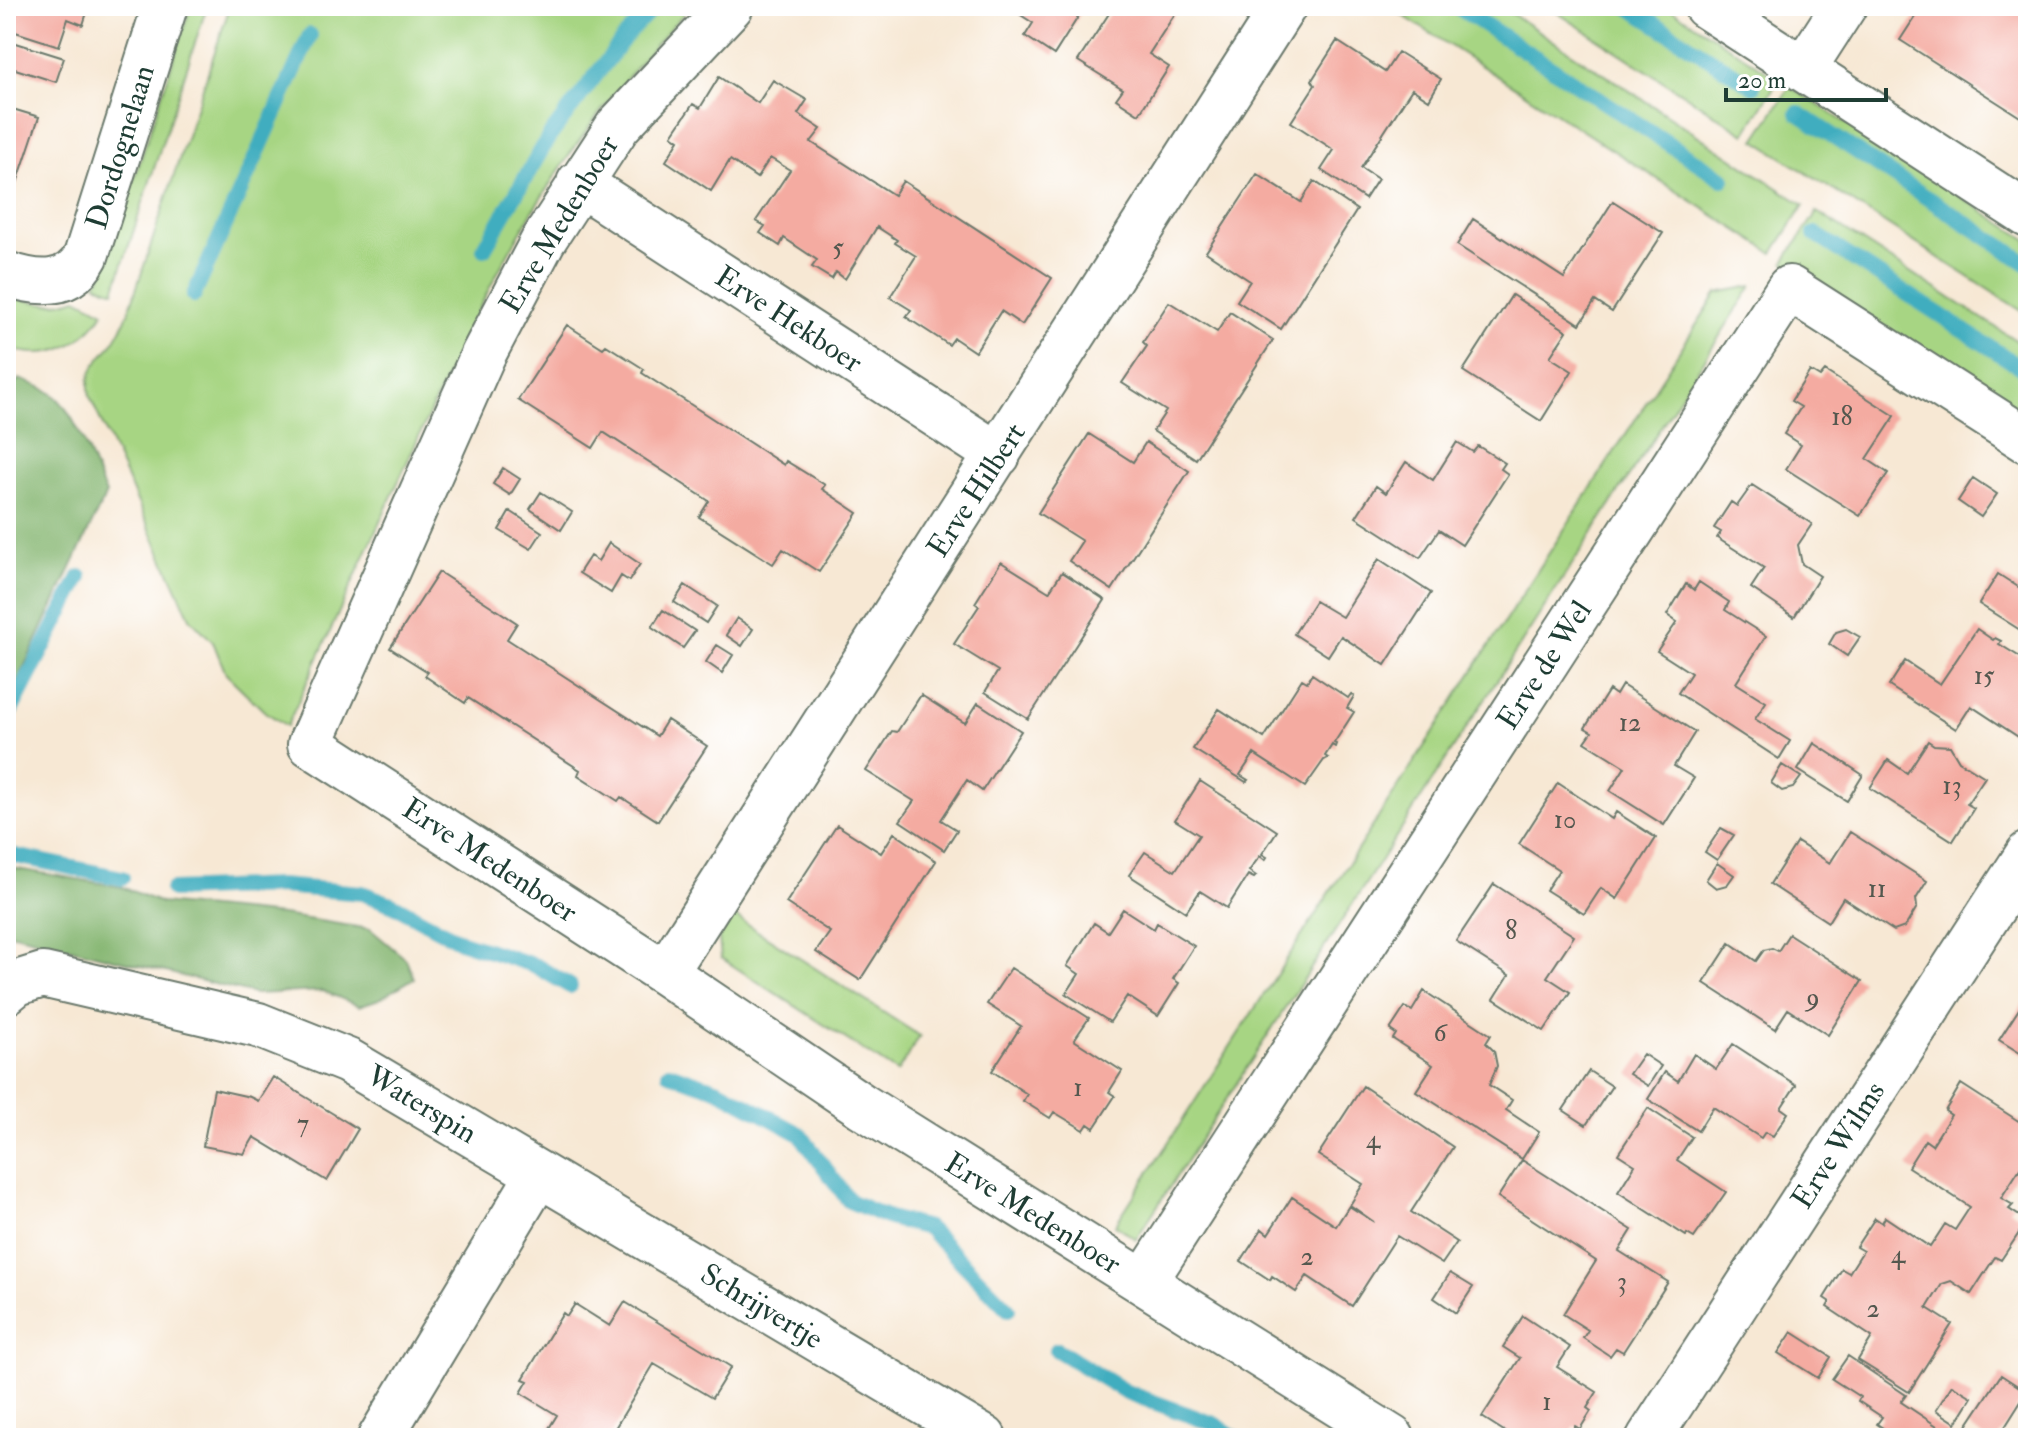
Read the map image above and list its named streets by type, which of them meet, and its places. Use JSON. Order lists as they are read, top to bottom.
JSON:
{
  "streets": {
    "street": [
      "Dordognelaan",
      "Erve Medenboer",
      "Erve Hekboer",
      "Erve Hilbert",
      "Erve de Wel",
      "Waterspin",
      "Erve Wilms",
      "Schrijvertje"
    ]
  },
  "crossings": [
    ["Erve Medenboer", "Erve Hekboer"],
    ["Erve Medenboer", "Erve Hilbert"],
    ["Erve Medenboer", "Erve de Wel"],
    ["Erve Hekboer", "Erve Hilbert"],
    ["Waterspin", "Schrijvertje"]
  ],
  "house_numbers": [
    "5",
    "18",
    "15",
    "12",
    "13",
    "10",
    "11",
    "8",
    "9",
    "6",
    "1",
    "7",
    "4",
    "4",
    "2",
    "3",
    "2",
    "1"
  ],
  "scale_bar": "20 m"
}
